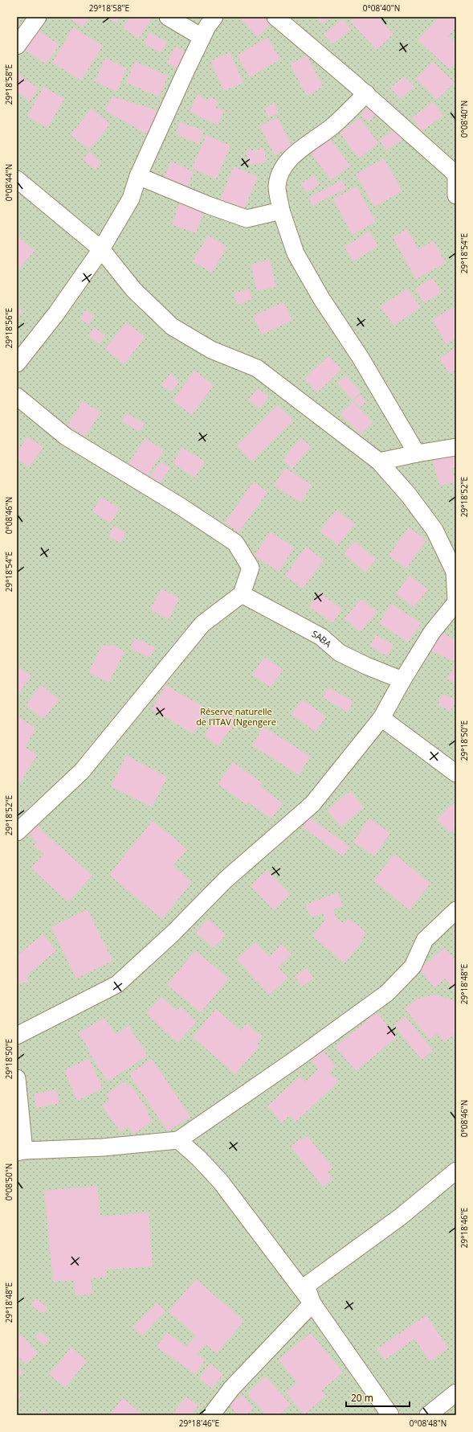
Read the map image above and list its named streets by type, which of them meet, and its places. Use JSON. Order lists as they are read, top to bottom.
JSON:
{
  "streets": {
    "street": ["SABA"]
  },
  "parks": ["Réserve naturelle de l'ITAV (Ngengere"],
  "scale_bar": "20 m",
  "coordinates": [
    "29°18'58\"E",
    "0°08'40\"N",
    "0°08'44\"N",
    "29°18'54\"E",
    "29°18'56\"E",
    "29°18'52\"E",
    "0°08'46\"N",
    "29°18'50\"E",
    "29°18'48\"E",
    "0°08'50\"N",
    "29°18'46\"E",
    "0°08'48\"N"
  ]
}
